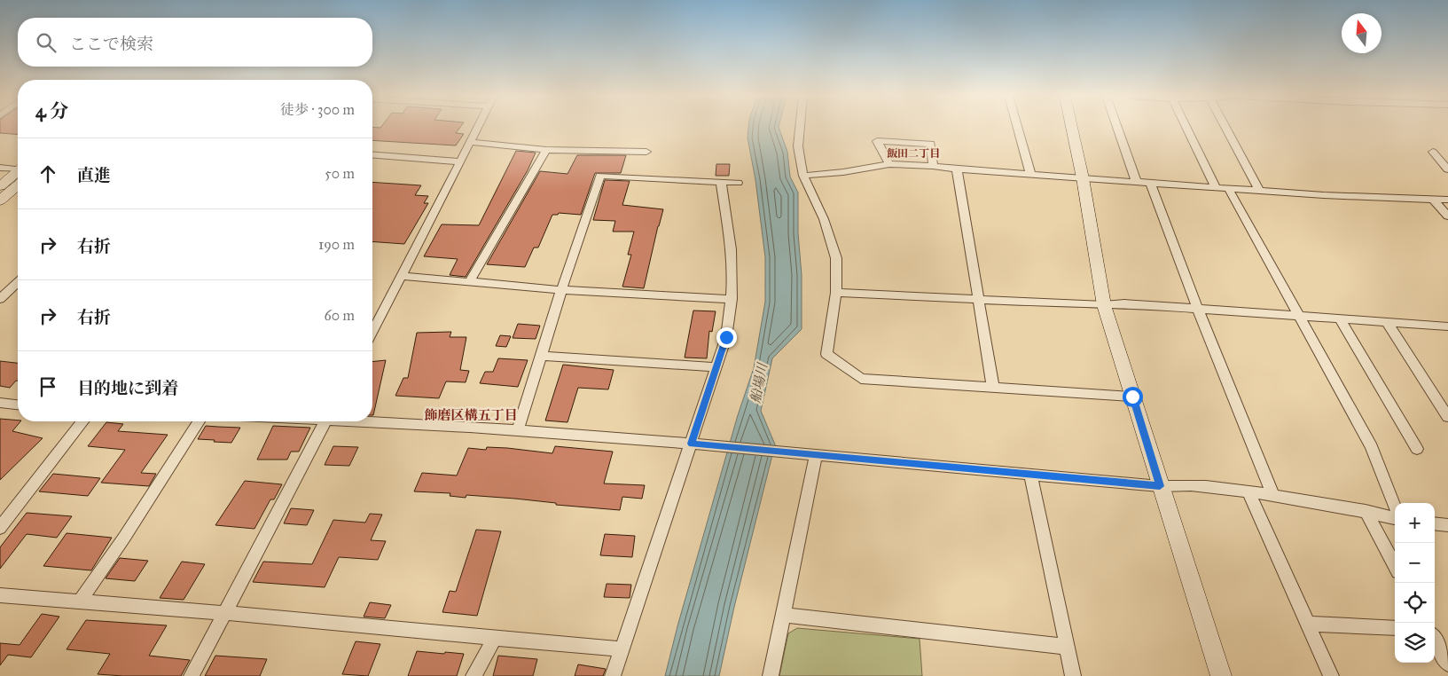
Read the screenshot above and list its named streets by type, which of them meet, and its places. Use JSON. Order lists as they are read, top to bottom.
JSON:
{
  "districts": ["飯田二丁目", "飾磨区構五丁目"],
  "water": ["船場川"],
  "north": "top",
  "page": {
    "search": "ここで検索",
    "heading": ["4 分", "徒歩 · 300 m"],
    "list": [
      ["直進", "50 m"],
      ["右折", "190 m"],
      ["右折", "60 m"],
      "目的地に到着"
    ],
    "map_buttons": ["+", "−"]
  }
}
